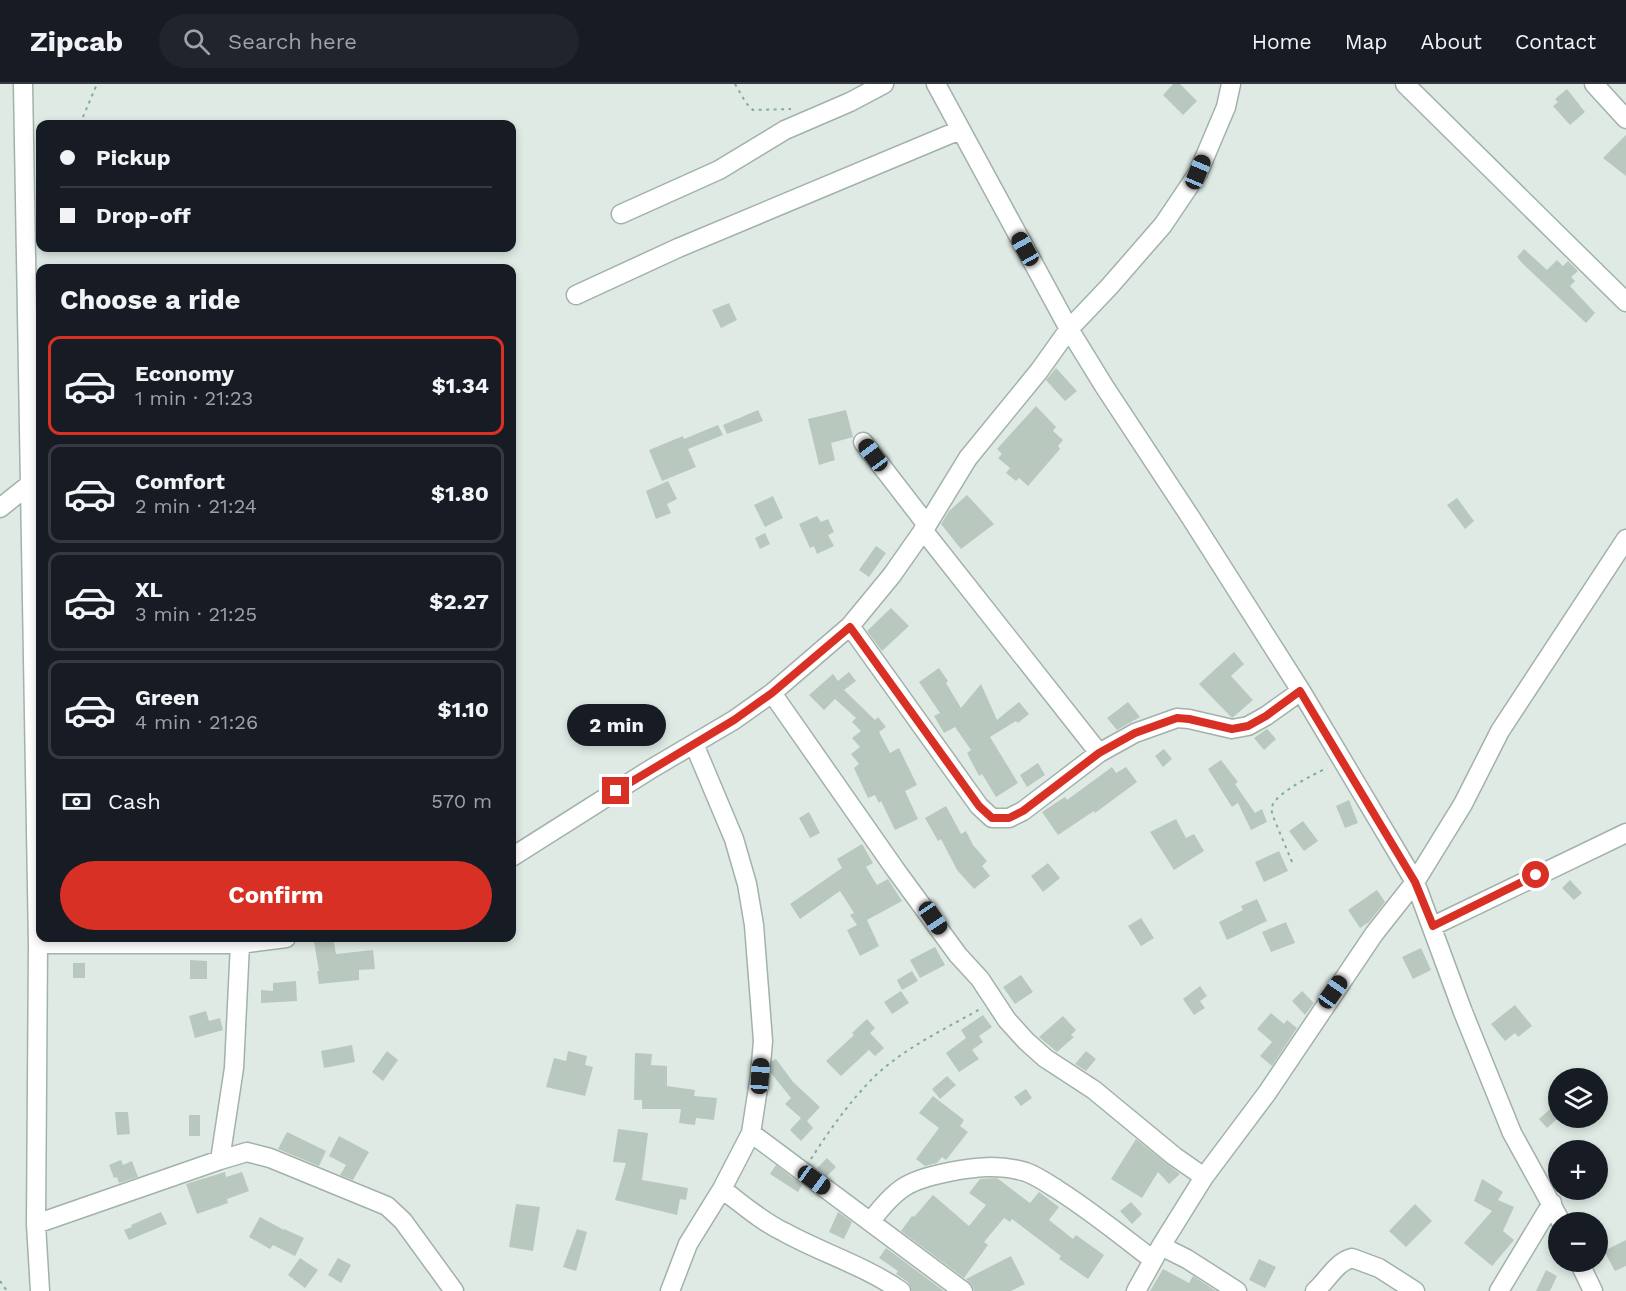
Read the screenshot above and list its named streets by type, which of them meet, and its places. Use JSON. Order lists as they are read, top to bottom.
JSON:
{
  "page": {
    "header": "Zipcab",
    "search": "Search here",
    "nav": [
      "Home",
      "Map",
      "About",
      "Contact"
    ],
    "banner": ["Pickup", "Drop-off"],
    "heading": "Choose a ride",
    "list": [
      {
        "name": "Economy",
        "note": "1 min · 21:23",
        "value": "$1.34"
      },
      {
        "name": "Comfort",
        "note": "2 min · 21:24",
        "value": "$1.80"
      },
      {
        "name": "XL",
        "note": "3 min · 21:25",
        "value": "$2.27"
      },
      {
        "name": "Green",
        "note": "4 min · 21:26",
        "value": "$1.10"
      }
    ],
    "bubble": "2 min",
    "pay": ["Cash", "570 m"],
    "buttons": "Confirm",
    "map_buttons": ["+", "−"]
  }
}
